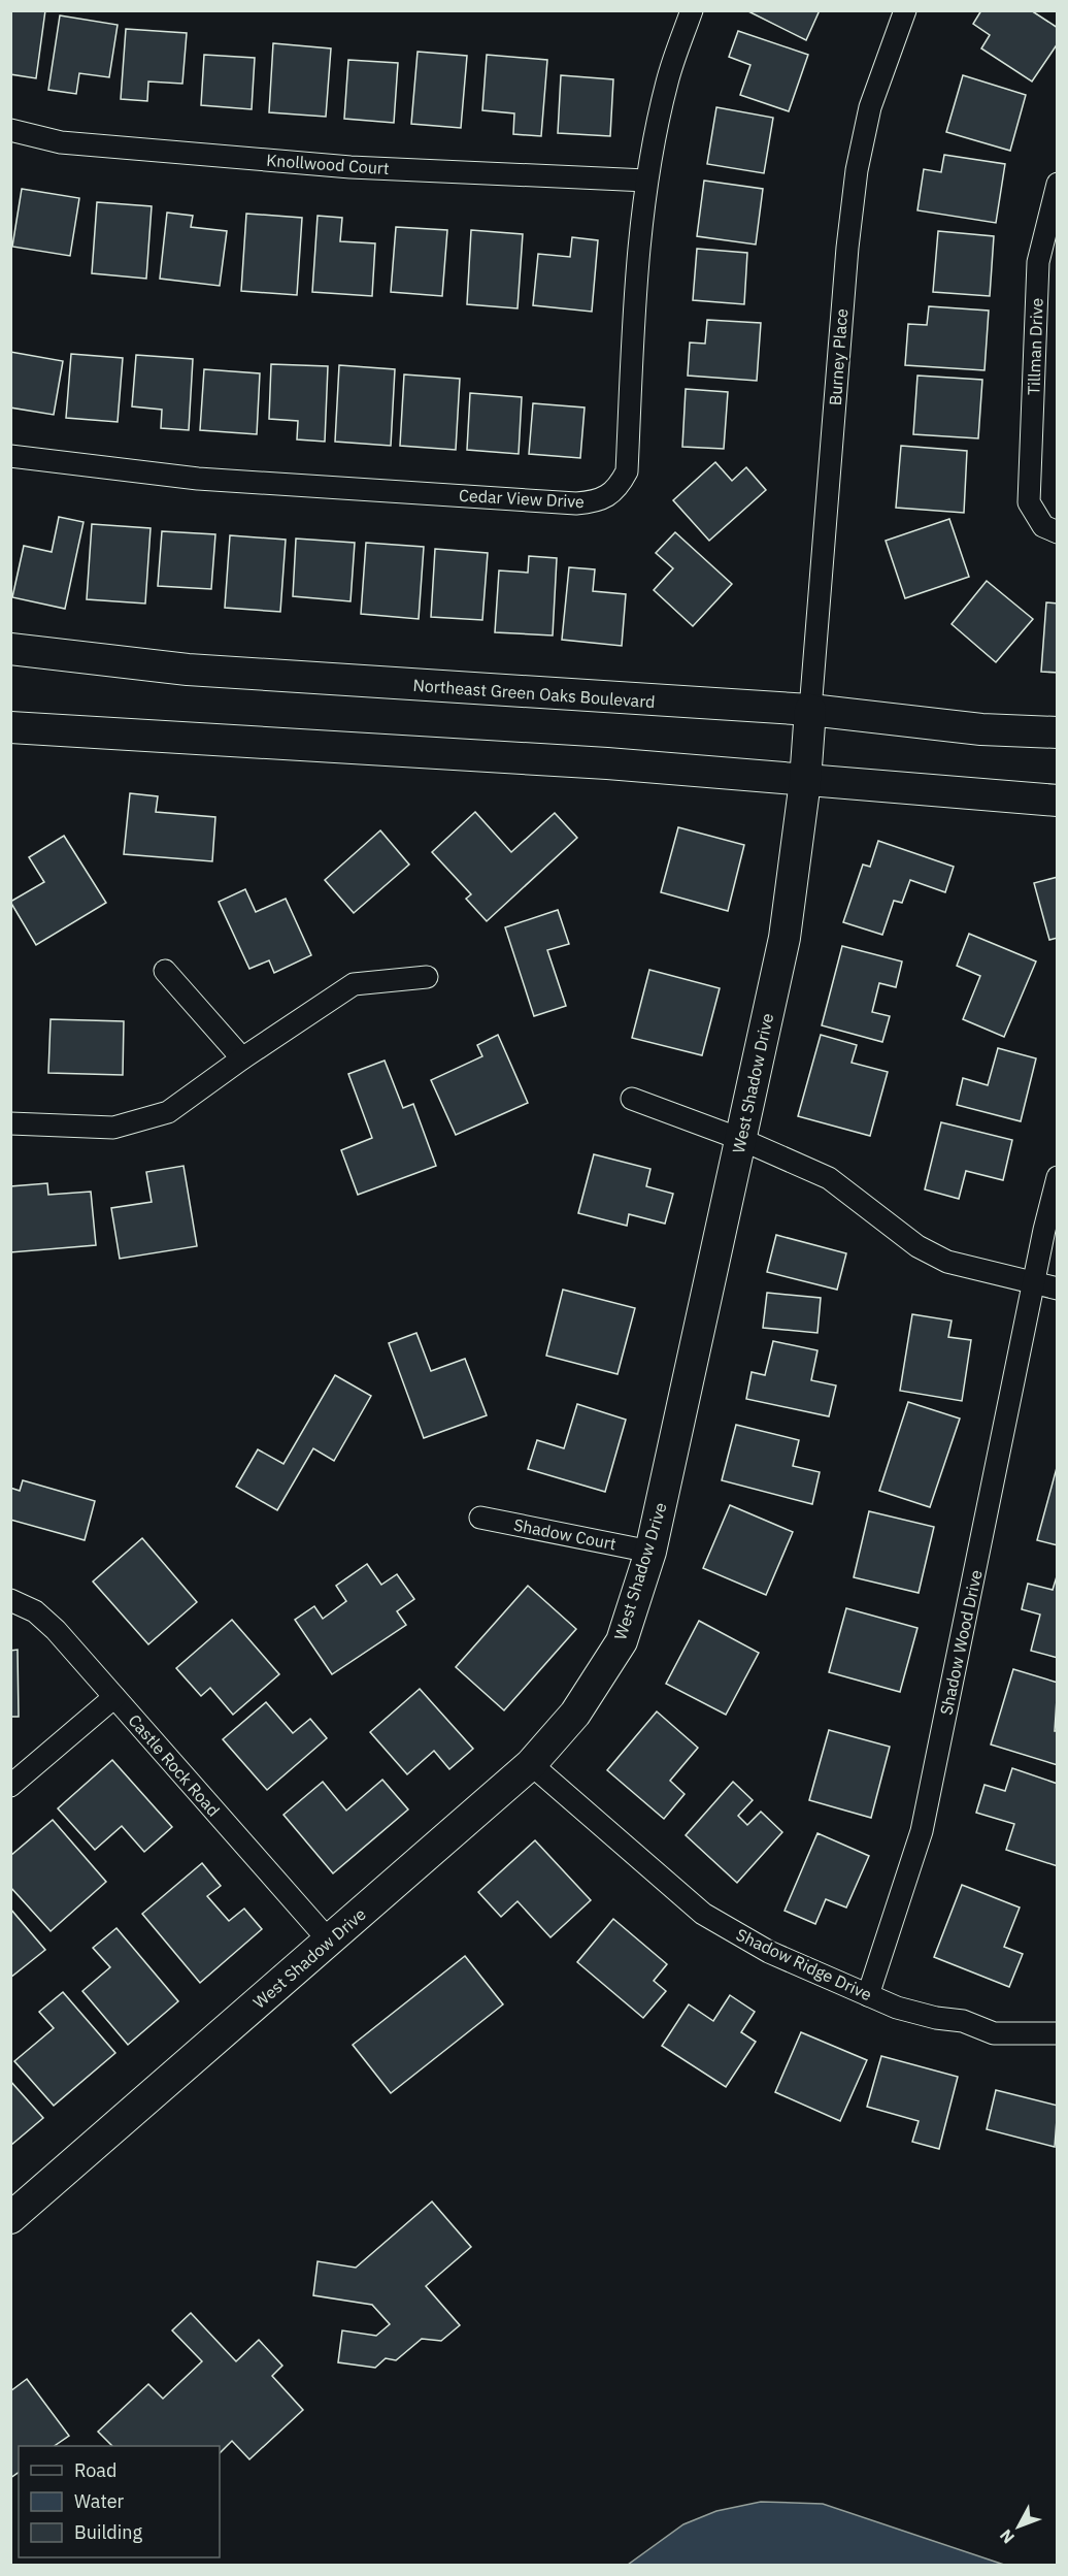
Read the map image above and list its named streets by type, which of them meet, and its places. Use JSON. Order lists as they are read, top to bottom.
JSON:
{
  "streets": {
    "main road": ["Northeast Green Oaks Boulevard", "West Shadow Drive"],
    "street": [
      "Knollwood Court",
      "Tillman Drive",
      "Burney Place",
      "Cedar View Drive",
      "Shadow Court",
      "Shadow Wood Drive",
      "Castle Rock Road",
      "Shadow Ridge Drive"
    ]
  },
  "crossings": [
    ["Knollwood Court", "Cedar View Drive"],
    ["Burney Place", "Northeast Green Oaks Boulevard"],
    ["Burney Place", "West Shadow Drive"],
    ["Northeast Green Oaks Boulevard", "West Shadow Drive"],
    ["West Shadow Drive", "Shadow Court"],
    ["West Shadow Drive", "Castle Rock Road"],
    ["West Shadow Drive", "Shadow Ridge Drive"],
    ["Shadow Wood Drive", "Shadow Ridge Drive"]
  ],
  "legend": ["Road", "Water", "Building"],
  "north": "bottom left"
}
